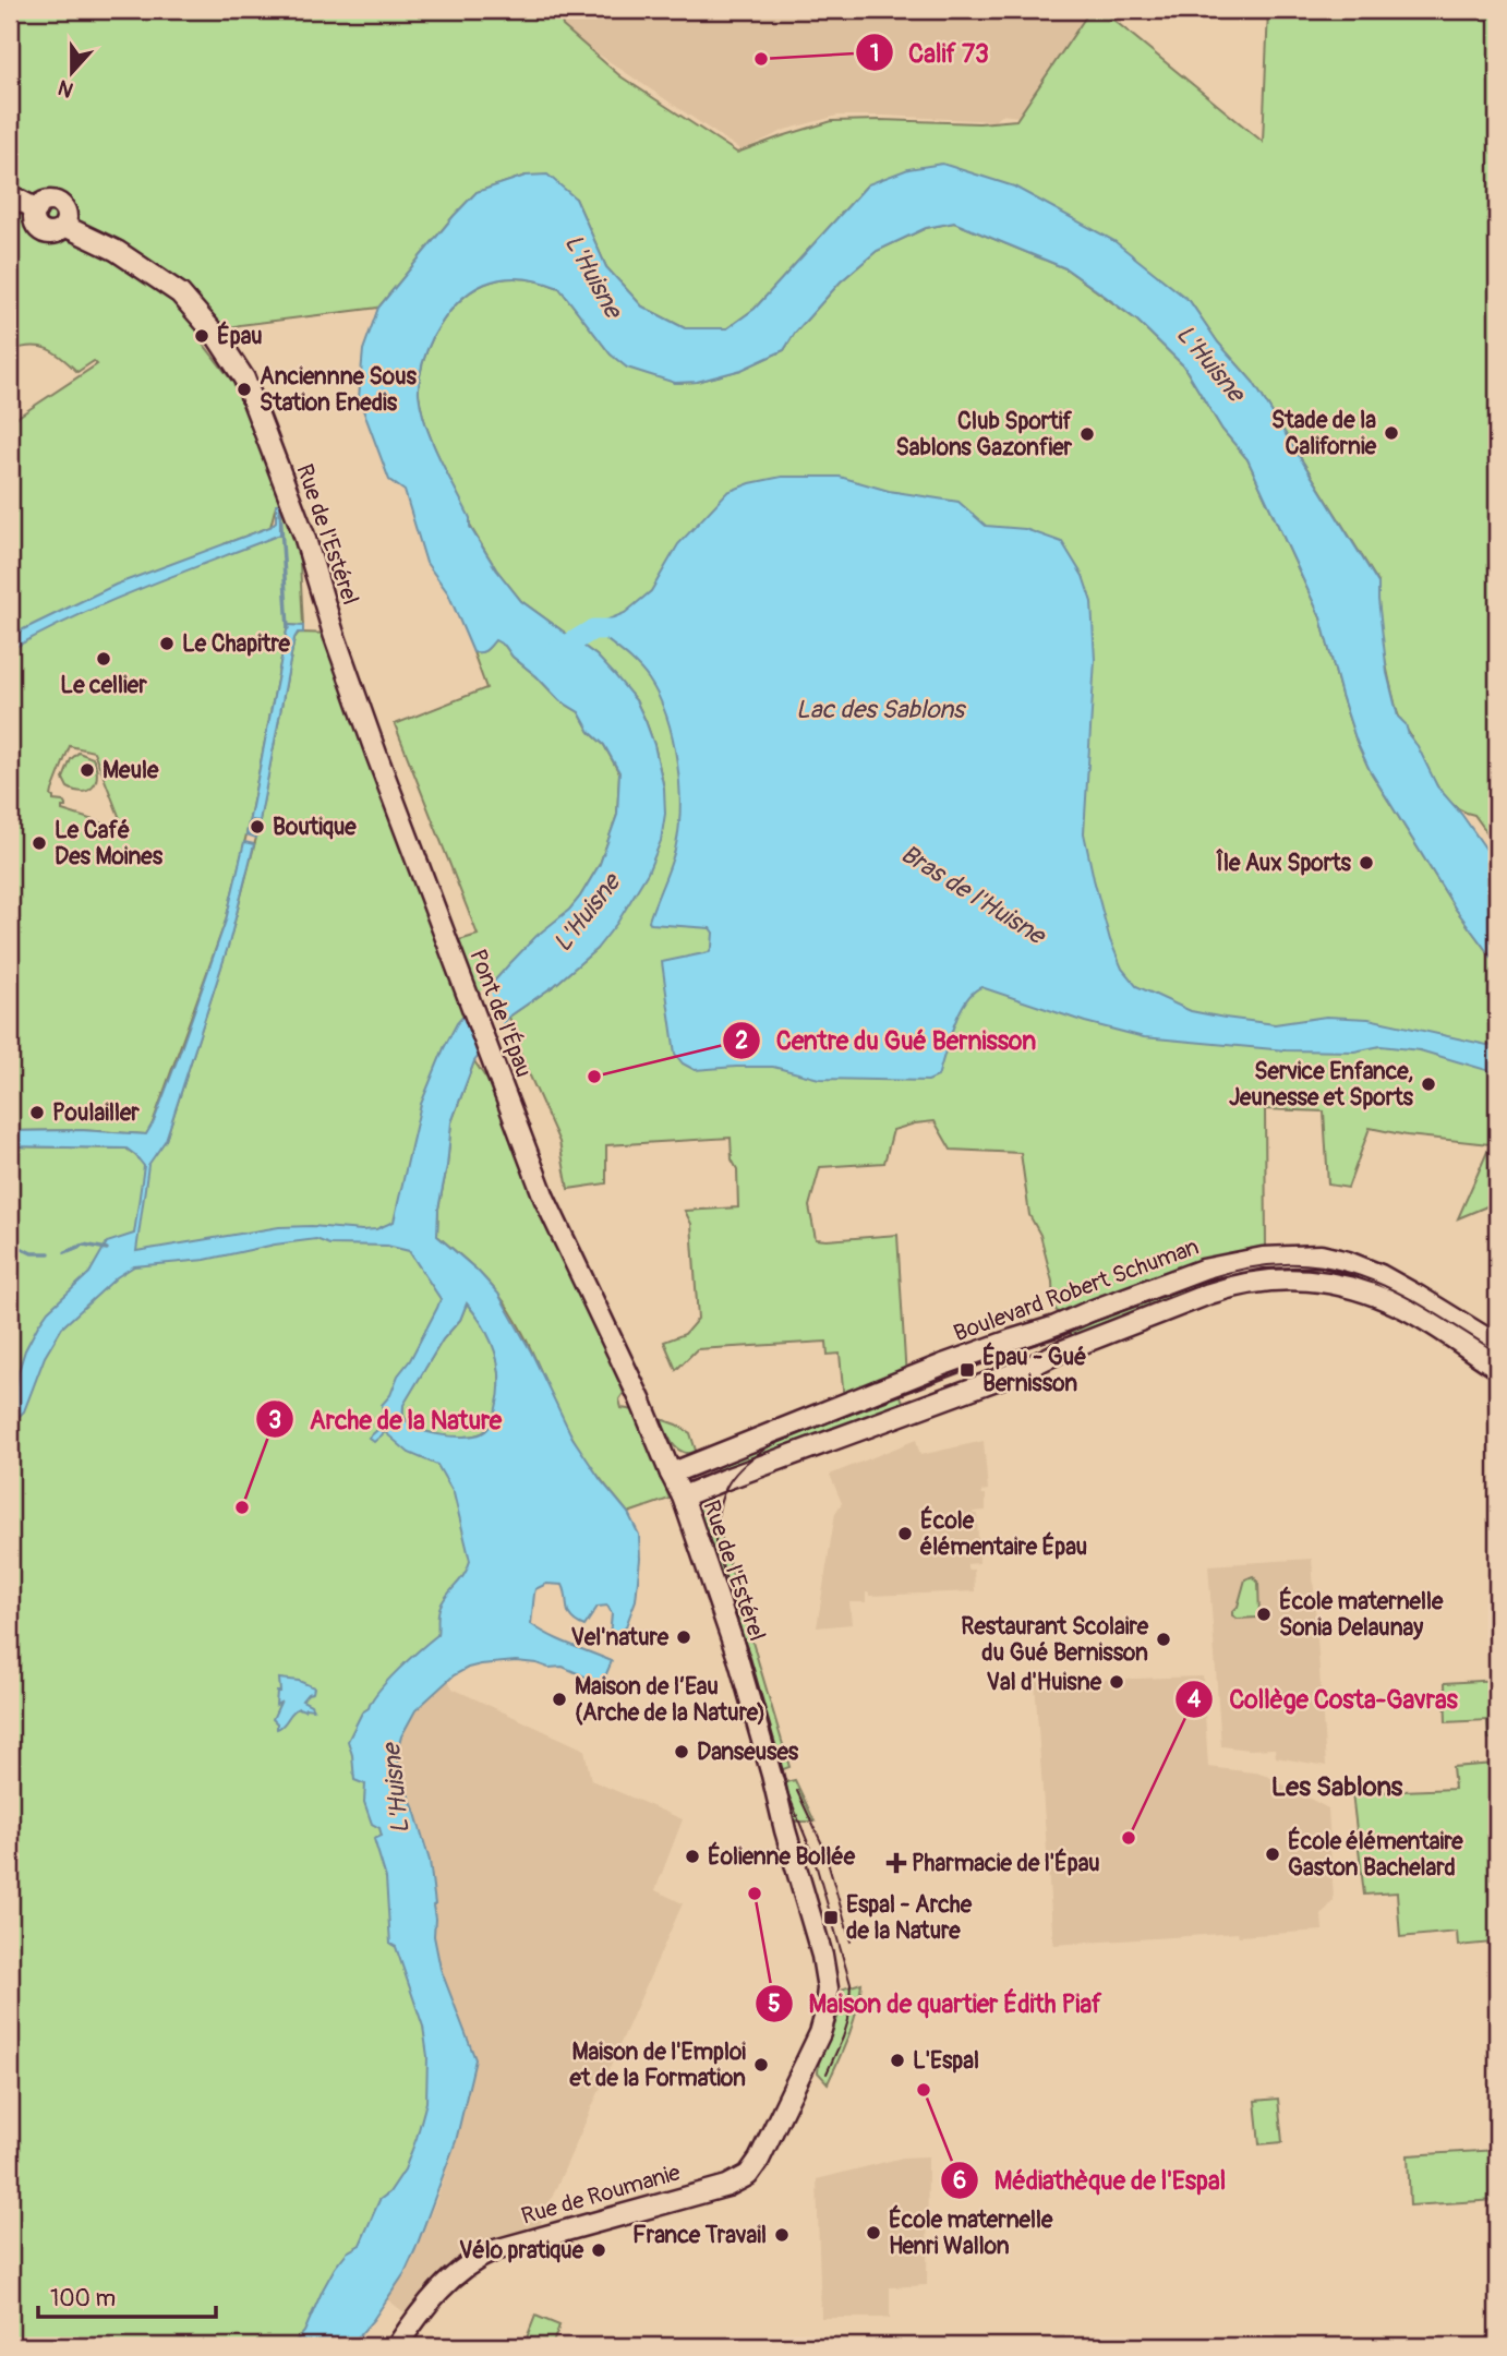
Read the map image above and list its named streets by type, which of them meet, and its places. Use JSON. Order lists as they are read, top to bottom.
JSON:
{
  "streets": {
    "street": [
      "Rue de l'Estérel",
      "Pont de l'Épau",
      "Boulevard Robert Schuman",
      "Rue de Roumanie"
    ]
  },
  "crossings": [
    ["Rue de l'Estérel", "Pont de l'Épau"],
    ["Rue de l'Estérel", "Boulevard Robert Schuman"],
    ["Rue de l'Estérel", "Rue de Roumanie"]
  ],
  "districts": ["Les Sablons"],
  "water": ["L'Huisne", "Lac des Sablons", "Bras de l'Huisne"],
  "places": {
    "other": [
      "Calif 73",
      "Épau",
      "Anciennne Sous Station Enedis",
      "Stade de la Californie",
      "Club Sportif Sablons Gazonfier",
      "Le Chapitre",
      "Le cellier",
      "Meule",
      "Boutique",
      "Le Café Des Moines",
      "Île Aux Sports",
      "Centre du Gué Bernisson",
      "Service Enfance, Jeunesse et Sports",
      "Poulailler",
      "Arche de la Nature",
      "École élémentaire Épau",
      "École maternelle Sonia Delaunay",
      "Vel'nature",
      "Restaurant Scolaire du Gué Bernisson",
      "Val d'Huisne",
      "Maison de l’Eau (Arche de la Nature)",
      "Danseuses",
      "Collège Costa-Gavras",
      "École élémentaire Gaston Bachelard",
      "Éolienne Bollée",
      "Maison de quartier Édith Piaf",
      "L'Espal",
      "Maison de l'Emploi et de la Formation",
      "Médiathèque de l'Espal",
      "École maternelle Henri Wallon",
      "France Travail",
      "Vélo pratique"
    ],
    "transit": ["Épau - Gué Bernisson", "Espal - Arche de la Nature"],
    "health": ["Pharmacie de l'Épau"]
  },
  "scale_bar": "100 m",
  "north": "bottom"
}
